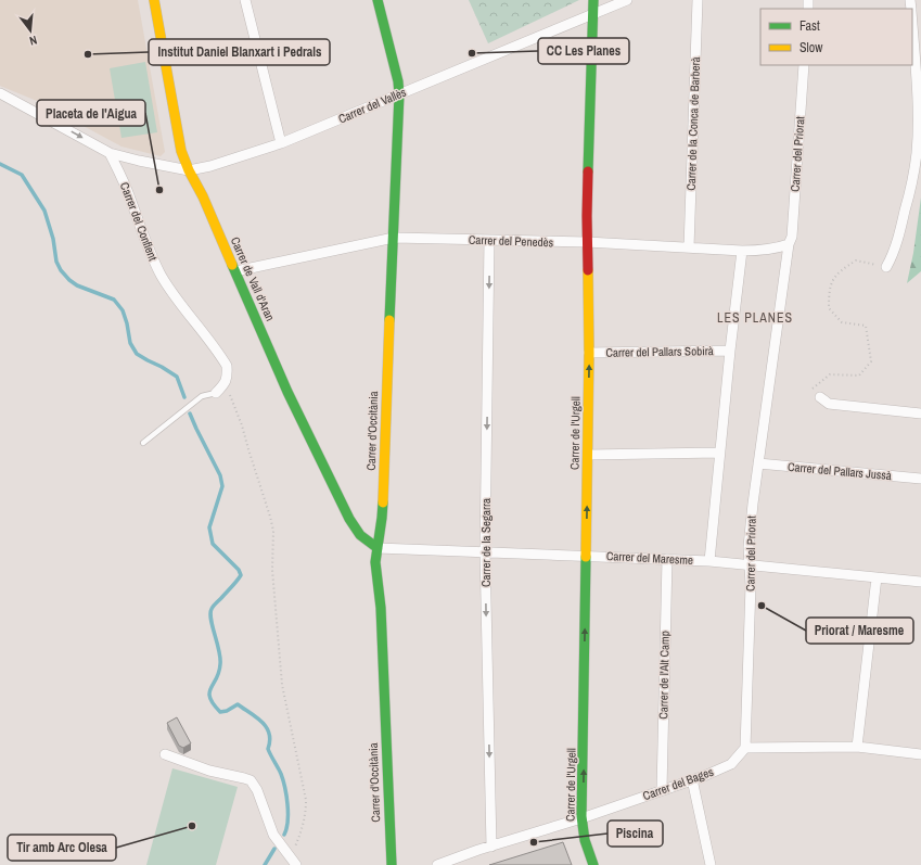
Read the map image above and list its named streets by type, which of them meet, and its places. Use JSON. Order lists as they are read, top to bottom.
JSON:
{
  "streets": {
    "street": [
      "Carrer del Vallès",
      "Carrer de la Conca de Barberà",
      "Carrer del Priorat",
      "Carrer del Conflent",
      "Carrer del Penedès",
      "Carrer de Vall d'Aran",
      "Carrer del Pallars Sobirà",
      "Carrer d'Occitània",
      "Carrer de l'Urgell",
      "Carrer del Pallars Jussà",
      "Carrer de la Segarra",
      "Carrer del Maresme",
      "Carrer de l'Alt Camp",
      "Carrer del Bages"
    ]
  },
  "crossings": [
    ["Carrer del Vallès", "Carrer del Conflent"],
    ["Carrer del Vallès", "Carrer de Vall d'Aran"],
    ["Carrer del Vallès", "Carrer d'Occitània"],
    ["Carrer del Vallès", "Carrer de l'Urgell"],
    ["Carrer de la Conca de Barberà", "Carrer del Penedès"],
    ["Carrer del Priorat", "Carrer del Penedès"],
    ["Carrer del Priorat", "Carrer del Pallars Jussà"],
    ["Carrer del Priorat", "Carrer del Maresme"],
    ["Carrer del Priorat", "Carrer del Bages"],
    ["Carrer del Penedès", "Carrer de Vall d'Aran"],
    ["Carrer del Penedès", "Carrer d'Occitània"],
    ["Carrer del Penedès", "Carrer de l'Urgell"],
    ["Carrer del Penedès", "Carrer de la Segarra"],
    ["Carrer de Vall d'Aran", "Carrer d'Occitània"],
    ["Carrer de Vall d'Aran", "Carrer del Maresme"],
    ["Carrer del Pallars Sobirà", "Carrer de l'Urgell"],
    ["Carrer d'Occitània", "Carrer del Maresme"],
    ["Carrer de l'Urgell", "Carrer del Maresme"],
    ["Carrer de l'Urgell", "Carrer del Bages"],
    ["Carrer de la Segarra", "Carrer del Maresme"],
    ["Carrer de la Segarra", "Carrer del Bages"],
    ["Carrer del Maresme", "Carrer de l'Alt Camp"],
    ["Carrer de l'Alt Camp", "Carrer del Bages"]
  ],
  "one_way": ["Carrer de l'Urgell", "Carrer de la Segarra"],
  "districts": ["LES PLANES"],
  "places": [
    "CC Les Planes",
    "Institut Daniel Blanxart i Pedrals",
    "Placeta de l'Aigua",
    "Priorat / Maresme",
    "Tir amb Arc Olesa",
    "Piscina"
  ],
  "legend": ["Fast", "Slow"],
  "north": "bottom"
}
